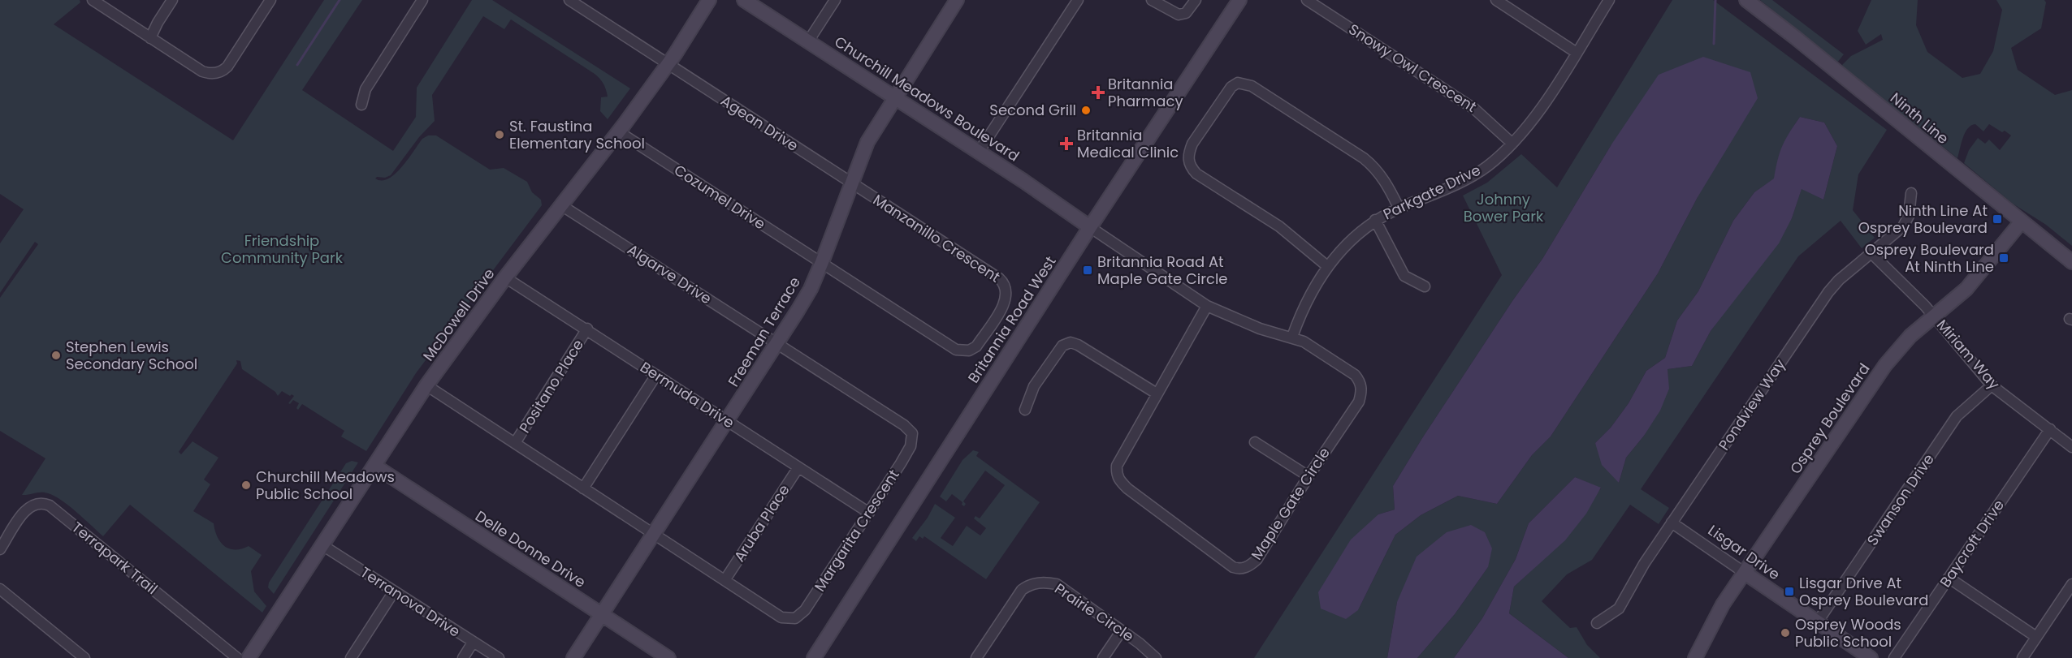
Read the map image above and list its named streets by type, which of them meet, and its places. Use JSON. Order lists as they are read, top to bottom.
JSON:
{
  "streets": {
    "street": [
      "Snowy Owl Crescent",
      "Churchill Meadows Boulevard",
      "Ninth Line",
      "Agean Drive",
      "Parkgate Drive",
      "Cozumel Drive",
      "Manzanillo Crescent",
      "Algarve Drive",
      "McDowell Drive",
      "Britannia Road West",
      "Freeman Terrace",
      "Miriam Way",
      "Positano Place",
      "Bermuda Drive",
      "Pondview Way",
      "Osprey Boulevard",
      "Swanson Drive",
      "Maple Gate Circle",
      "Aruba Place",
      "Margarita Crescent",
      "Baycroft Drive",
      "Delle Donne Drive",
      "Lisgar Drive",
      "Terrapark Trail",
      "Terranova Drive",
      "Prairie Circle"
    ]
  },
  "crossings": [
    ["Snowy Owl Crescent", "Parkgate Drive"],
    ["Churchill Meadows Boulevard", "Britannia Road West"],
    ["Churchill Meadows Boulevard", "Freeman Terrace"],
    ["Churchill Meadows Boulevard", "Maple Gate Circle"],
    ["Ninth Line", "Osprey Boulevard"],
    ["Agean Drive", "Manzanillo Crescent"],
    ["Agean Drive", "McDowell Drive"],
    ["Agean Drive", "Freeman Terrace"],
    ["Parkgate Drive", "Maple Gate Circle"],
    ["Cozumel Drive", "Manzanillo Crescent"],
    ["Cozumel Drive", "McDowell Drive"],
    ["Cozumel Drive", "Freeman Terrace"],
    ["Manzanillo Crescent", "Freeman Terrace"],
    ["Algarve Drive", "McDowell Drive"],
    ["Algarve Drive", "Freeman Terrace"],
    ["Algarve Drive", "Margarita Crescent"],
    ["McDowell Drive", "Bermuda Drive"],
    ["McDowell Drive", "Delle Donne Drive"],
    ["McDowell Drive", "Terranova Drive"],
    ["Britannia Road West", "Maple Gate Circle"],
    ["Freeman Terrace", "Bermuda Drive"],
    ["Freeman Terrace", "Margarita Crescent"],
    ["Freeman Terrace", "Delle Donne Drive"],
    ["Miriam Way", "Pondview Way"],
    ["Miriam Way", "Osprey Boulevard"],
    ["Miriam Way", "Swanson Drive"],
    ["Miriam Way", "Baycroft Drive"],
    ["Positano Place", "Bermuda Drive"],
    ["Bermuda Drive", "Aruba Place"],
    ["Bermuda Drive", "Margarita Crescent"],
    ["Pondview Way", "Lisgar Drive"],
    ["Osprey Boulevard", "Lisgar Drive"],
    ["Swanson Drive", "Lisgar Drive"],
    ["Aruba Place", "Margarita Crescent"]
  ],
  "parks": ["Johnny Bower Park", "Friendship Community Park"],
  "places": {
    "health": ["Britannia Pharmacy", "Britannia Medical Clinic"],
    "other": [
      "Second Grill",
      "St. Faustina Elementary School",
      "Stephen Lewis Secondary School",
      "Churchill Meadows Public School",
      "Osprey Woods Public School"
    ],
    "transit": [
      "Ninth Line At Osprey Boulevard",
      "Osprey Boulevard At Ninth Line",
      "Britannia Road At Maple Gate Circle",
      "Lisgar Drive At Osprey Boulevard"
    ]
  }
}
